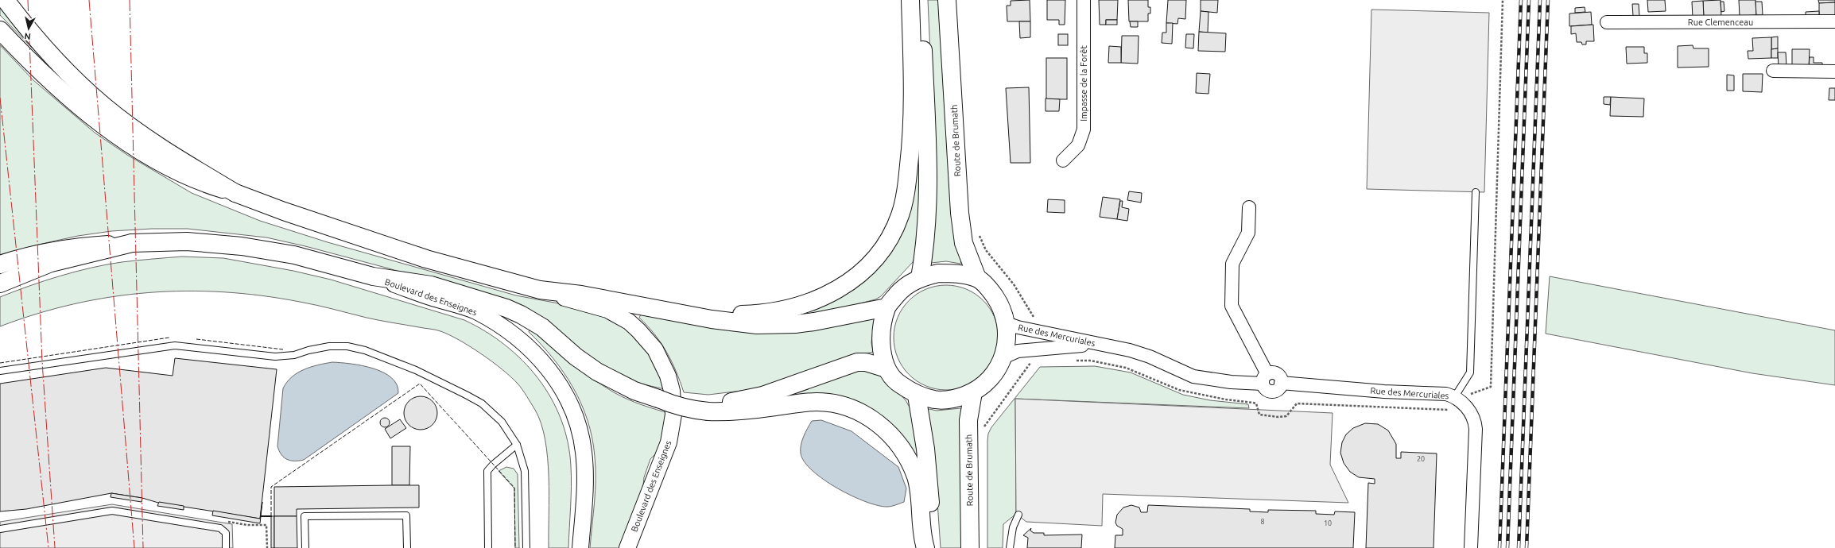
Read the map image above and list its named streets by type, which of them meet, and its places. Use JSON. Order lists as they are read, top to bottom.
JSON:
{
  "streets": {
    "main road": ["Route de Brumath"],
    "street": [
      "Rue Clemenceau",
      "Impasse de la Forêt",
      "Boulevard des Enseignes",
      "Rue des Mercuriales"
    ]
  },
  "house_numbers": ["20", "8", "10"],
  "north": "bottom"
}
